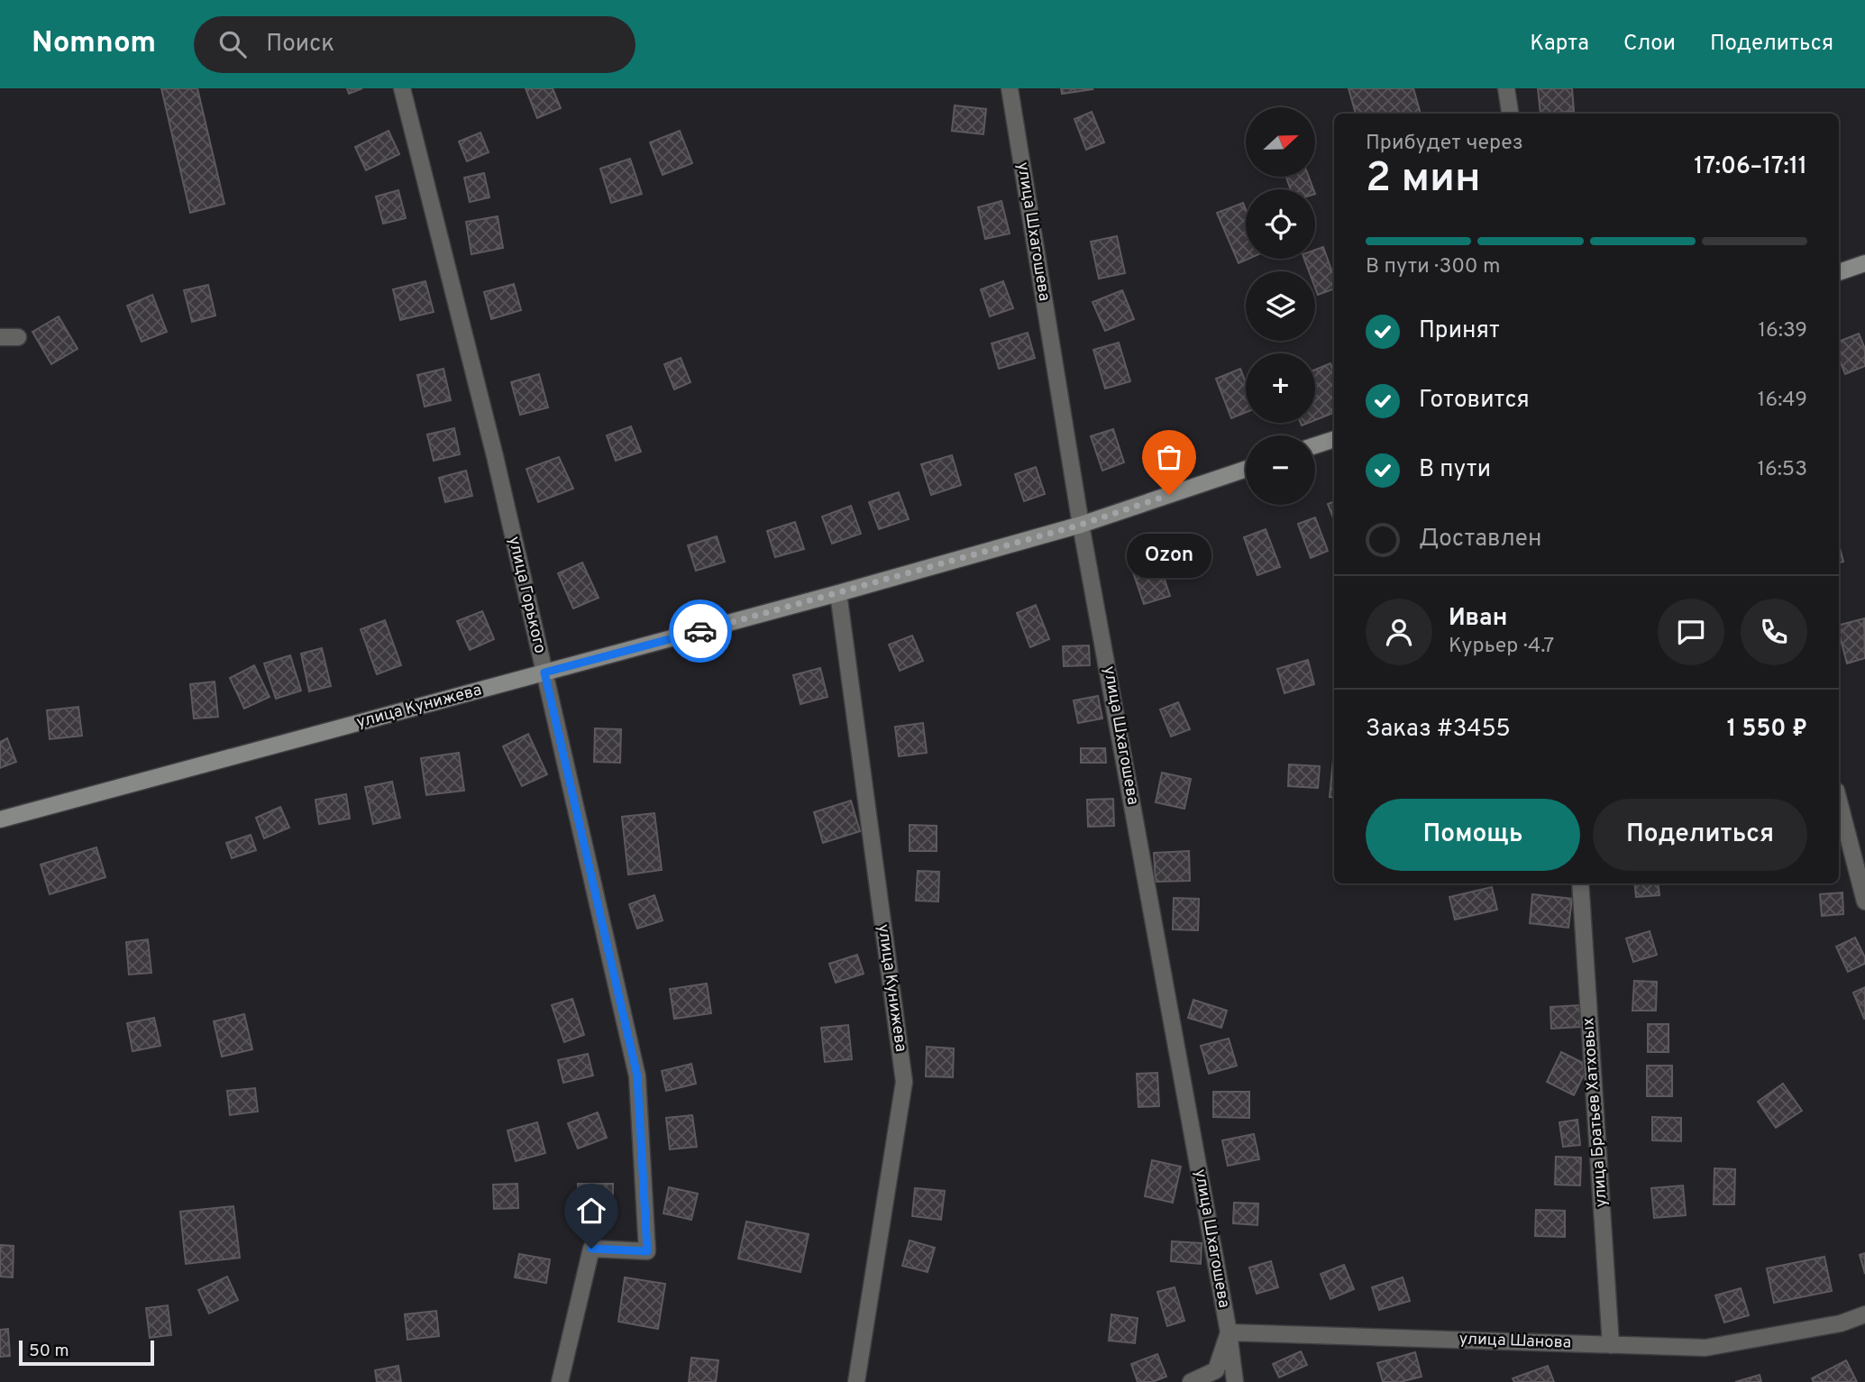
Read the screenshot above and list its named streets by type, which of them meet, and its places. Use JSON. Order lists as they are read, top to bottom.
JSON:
{
  "streets": {
    "street": [
      "улица Шхагошева",
      "улица Горького",
      "улица Кунижева",
      "улица Братьев Хатховых",
      "улица Шанова"
    ]
  },
  "crossings": [
    ["улица Шхагошева", "улица Кунижева"],
    ["улица Шхагошева", "улица Шанова"],
    ["улица Горького", "улица Кунижева"],
    ["улица Братьев Хатховых", "улица Шанова"]
  ],
  "places": ["Ozon"],
  "scale_bar": "50 m",
  "north": "right",
  "page": {
    "header": "Nomnom",
    "search": "Поиск",
    "nav": ["Карта", "Слои", "Поделиться"],
    "map_buttons": ["+", "−"],
    "heading": ["2 мин", "Прибудет через", "17:06–17:11"],
    "panel": [
      "Иван",
      "Курьер · 4.7",
      "Заказ #3455",
      "1 550 ₽"
    ],
    "bar": "В пути · 300 m",
    "list": [
      ["Принят", "16:39"],
      ["Готовится", "16:49"],
      ["В пути", "16:53"],
      "Доставлен"
    ],
    "bubble": "Ozon",
    "buttons": ["Помощь", "Поделиться"],
    "scale": "50 m"
  }
}
